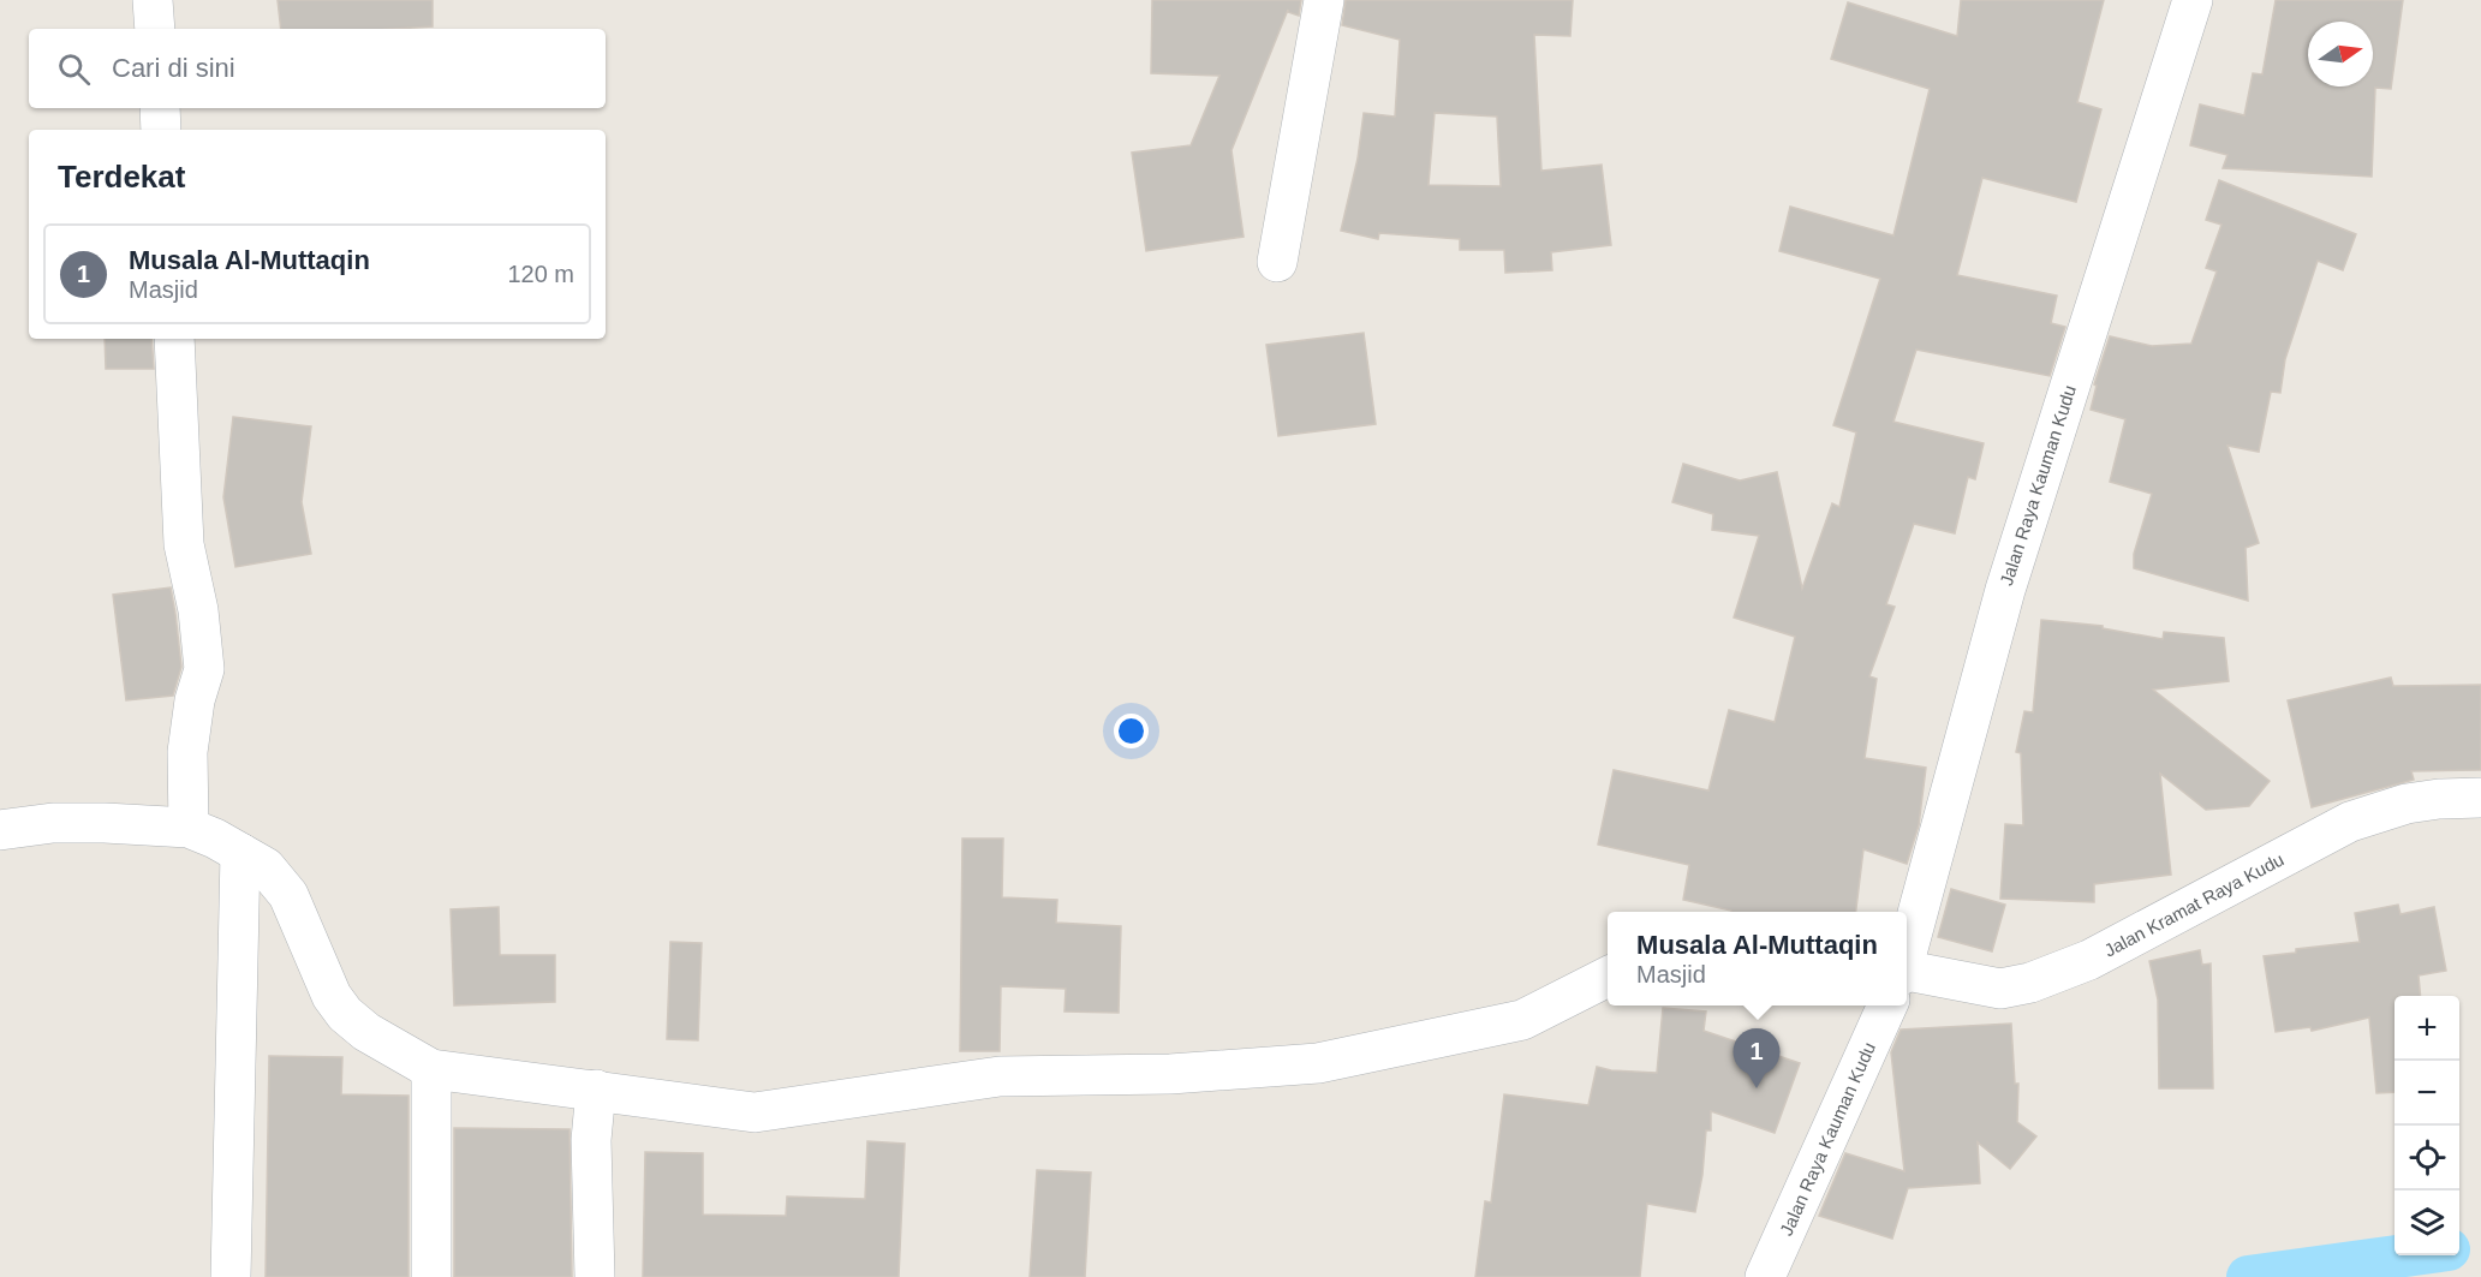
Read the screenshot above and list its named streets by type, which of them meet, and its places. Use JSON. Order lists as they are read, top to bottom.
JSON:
{
  "streets": {
    "street": ["Jalan Raya Kauman Kudu", "Jalan Kramat Raya Kudu"]
  },
  "north": "right",
  "page": {
    "search": "Cari di sini",
    "heading": "Terdekat",
    "list": [
      {
        "mark": "1",
        "name": "Musala Al-Muttaqin",
        "note": "Masjid",
        "value": "120 m"
      }
    ],
    "popup": ["Musala Al-Muttaqin", "Masjid"],
    "map_buttons": ["+", "−"],
    "pins": "1"
  }
}
